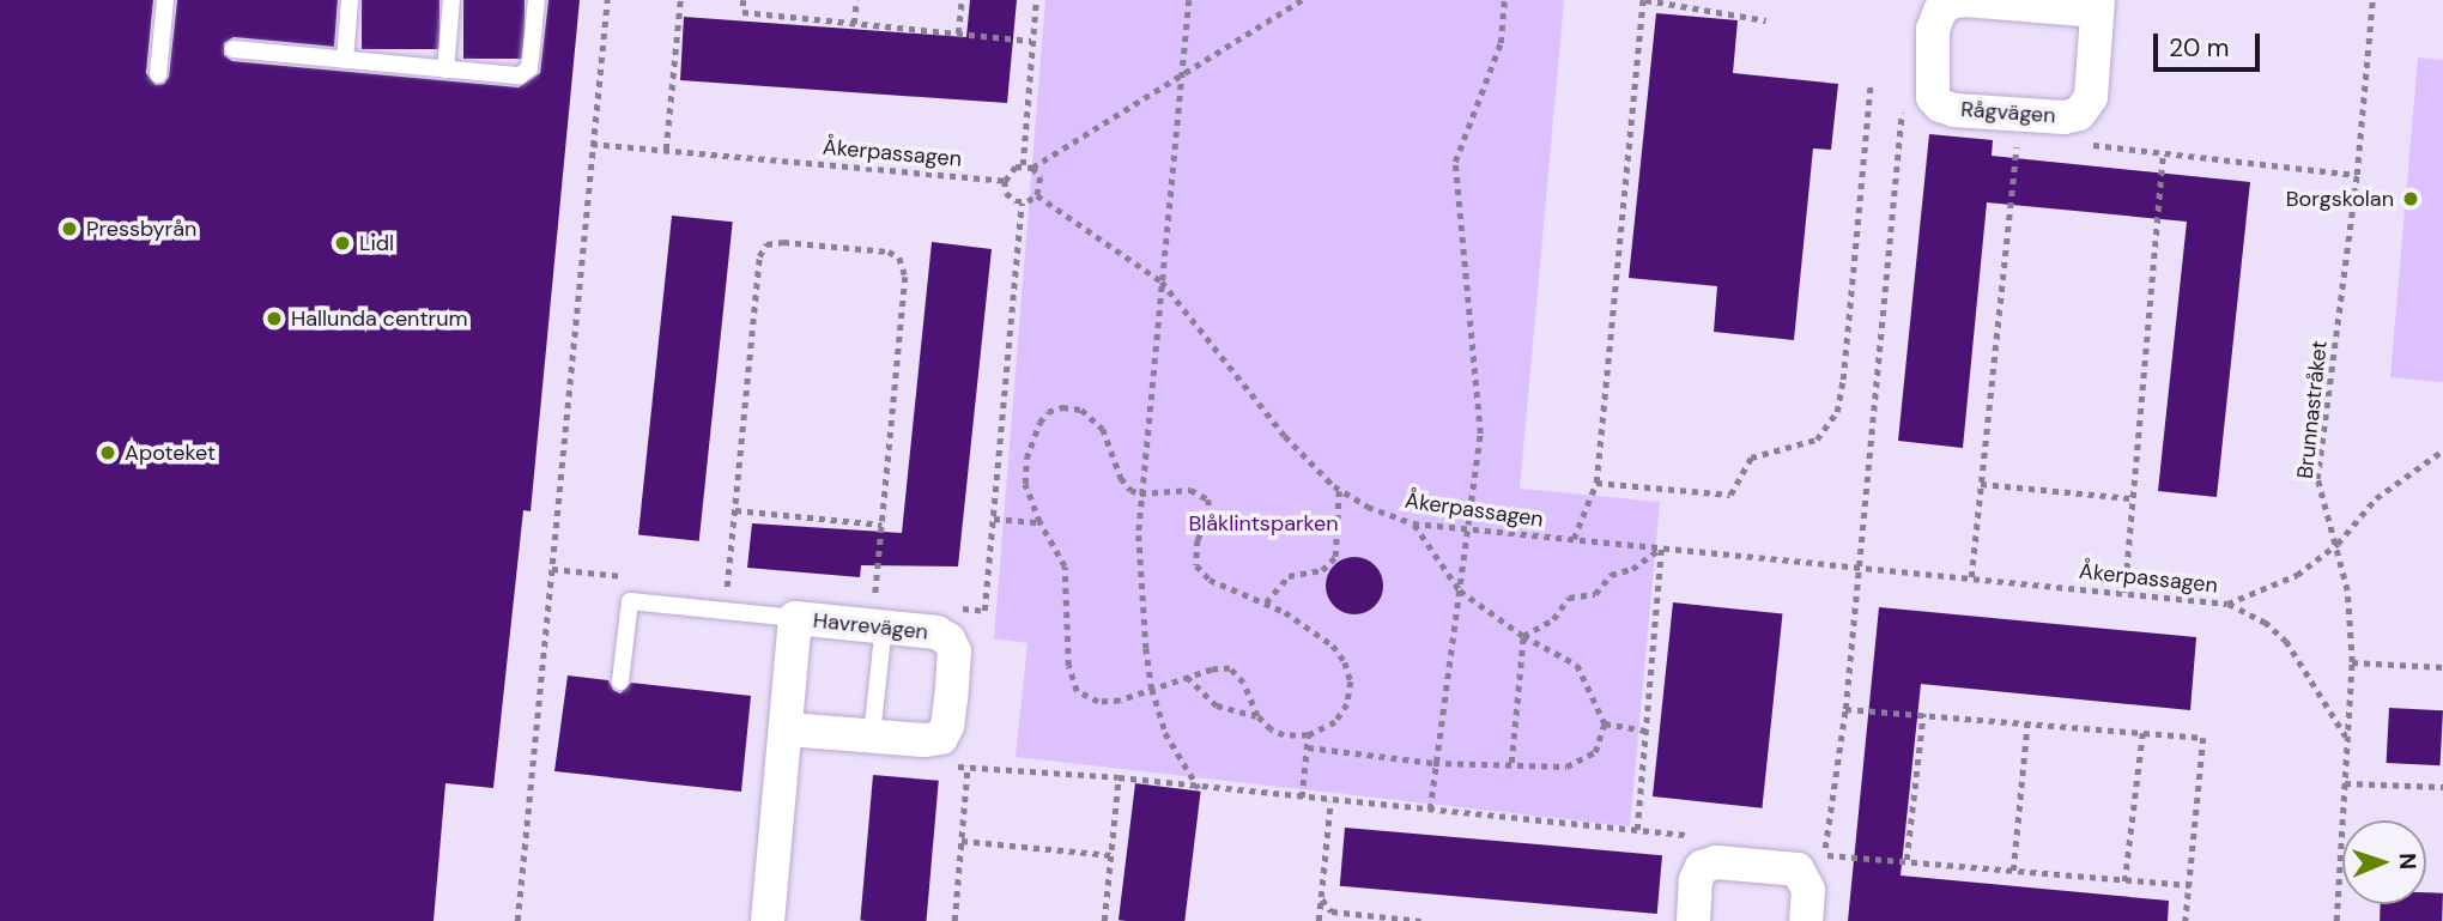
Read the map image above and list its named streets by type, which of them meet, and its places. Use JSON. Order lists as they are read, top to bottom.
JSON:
{
  "streets": {
    "street": ["Rågvägen", "Havrevägen"],
    "path": ["Åkerpassagen", "Brunnastråket"]
  },
  "crossings": [
    ["Åkerpassagen", "Brunnastråket"]
  ],
  "parks": ["Blåklintsparken"],
  "places": [
    "Borgskolan",
    "Pressbyrån",
    "Lidl",
    "Hallunda centrum",
    "Apoteket"
  ],
  "scale_bar": "20 m",
  "north": "right"
}
